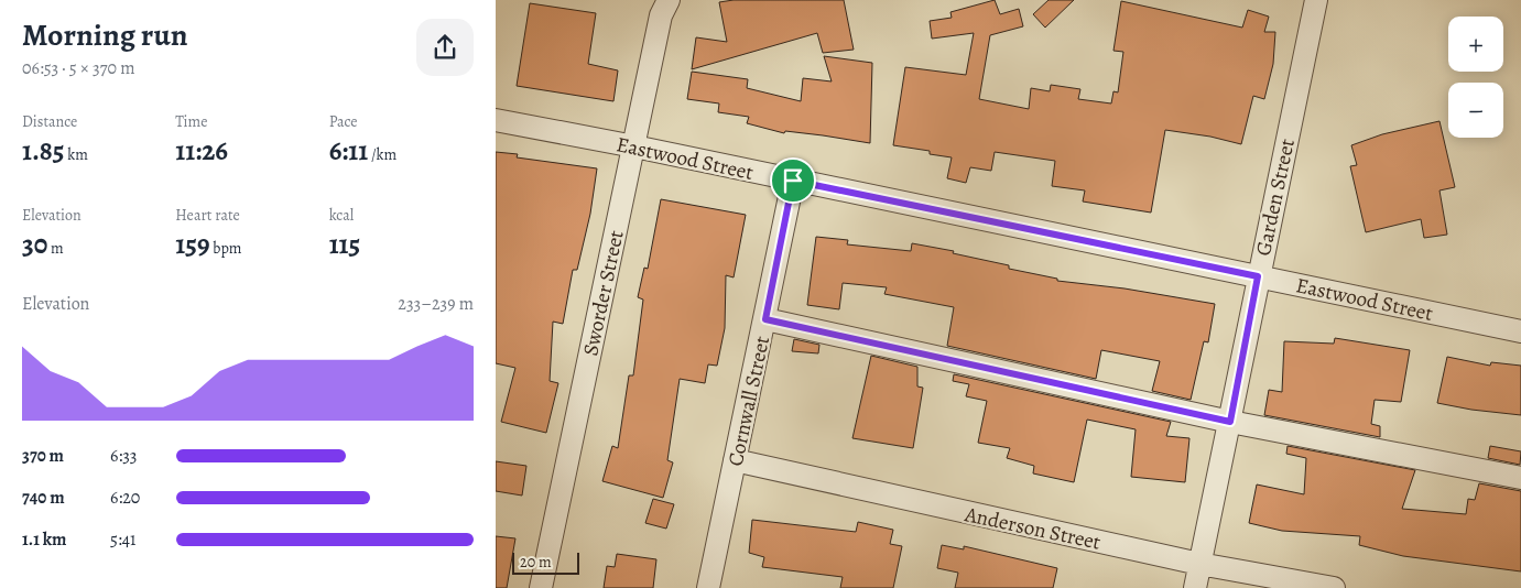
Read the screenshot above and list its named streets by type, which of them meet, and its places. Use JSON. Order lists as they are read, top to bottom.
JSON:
{
  "streets": {
    "street": [
      "Eastwood Street",
      "Garden Street",
      "Sworder Street",
      "Cornwall Street",
      "Anderson Street"
    ]
  },
  "crossings": [
    ["Eastwood Street", "Garden Street"],
    ["Eastwood Street", "Sworder Street"],
    ["Eastwood Street", "Cornwall Street"],
    ["Garden Street", "Anderson Street"],
    ["Cornwall Street", "Anderson Street"]
  ],
  "scale_bar": "20 m",
  "page": {
    "heading": ["Morning run", "06:53 · 5 × 370 m"],
    "map_buttons": ["+", "−"],
    "stats": [
      ["Distance", "1.85 km"],
      ["Time", "11:26"],
      ["Pace", "6:11 /km"],
      ["Elevation", "30 m"],
      ["Heart rate", "159 bpm"],
      ["kcal", "115"]
    ],
    "chart": ["Elevation", "233–239 m"],
    "list": [
      {
        "name": "370 m",
        "note": "6:33"
      },
      {
        "name": "740 m",
        "note": "6:20"
      },
      {
        "name": "1.1 km",
        "note": "5:41"
      }
    ],
    "scale": "20 m"
  }
}
